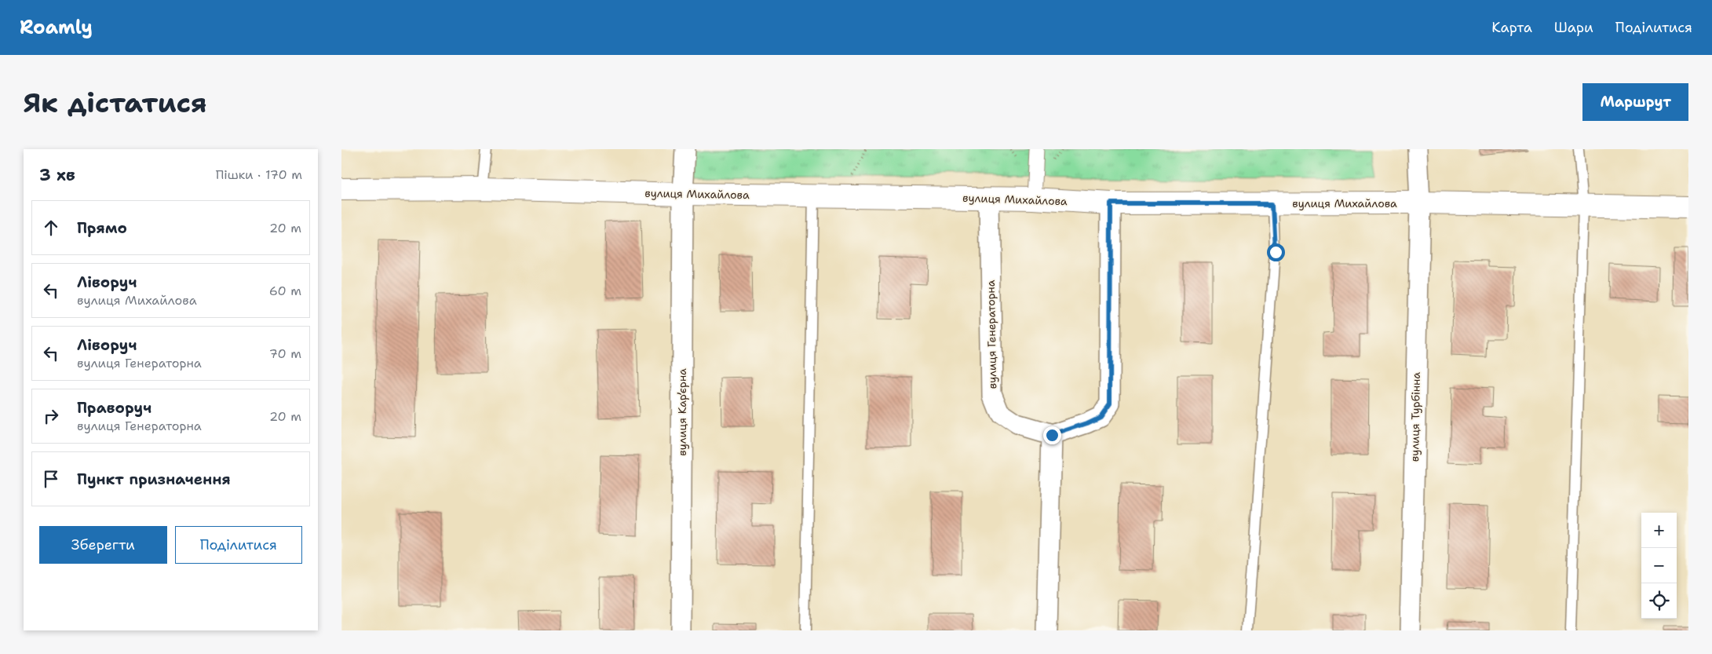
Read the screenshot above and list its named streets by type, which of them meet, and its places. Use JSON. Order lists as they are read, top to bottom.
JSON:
{
  "streets": {
    "street": [
      "вулиця Михайлова",
      "вулиця Генераторна",
      "вулиця Кар’єрна",
      "вулиця Турбінна"
    ]
  },
  "crossings": [
    ["вулиця Михайлова", "вулиця Генераторна"],
    ["вулиця Михайлова", "вулиця Кар’єрна"],
    ["вулиця Михайлова", "вулиця Турбінна"]
  ],
  "page": {
    "header": "Roamly",
    "nav": ["Карта", "Шари", "Поділитися"],
    "buttons": [
      "Маршрут",
      ["Зберегти", "Поділитися"]
    ],
    "title": "Як дістатися",
    "heading": ["3 хв", "Пішки · 170 m"],
    "list": [
      ["Прямо", "20 m"],
      ["Ліворуч", "вулиця Михайлова", "60 m"],
      ["Ліворуч", "вулиця Генераторна", "70 m"],
      ["Праворуч", "вулиця Генераторна", "20 m"],
      "Пункт призначення"
    ],
    "map_buttons": ["+", "−"]
  }
}
